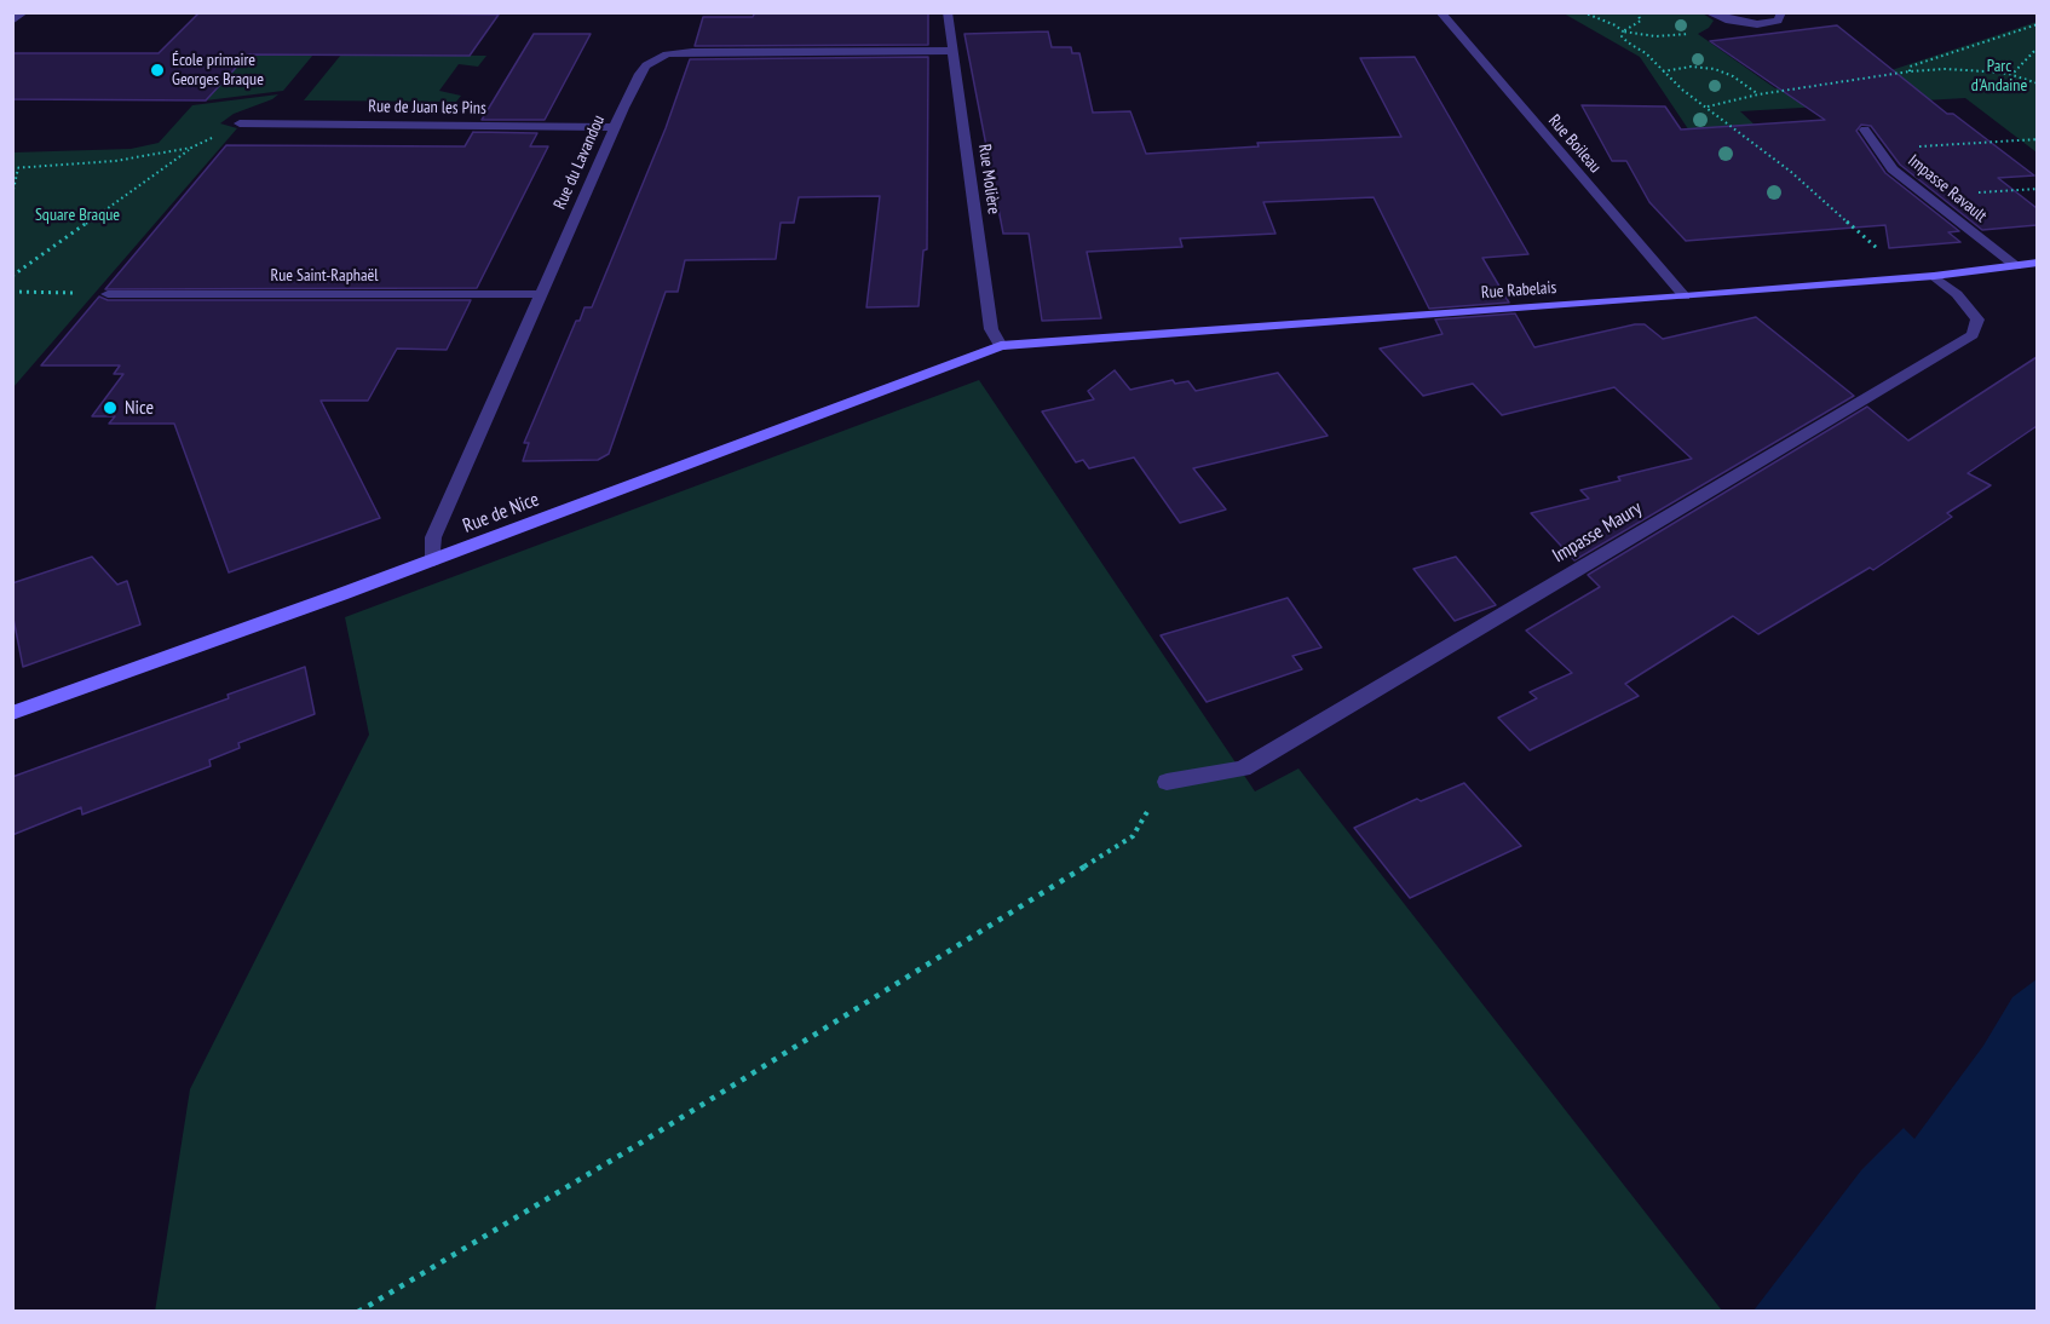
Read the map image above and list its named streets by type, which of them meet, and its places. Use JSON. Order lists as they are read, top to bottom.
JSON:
{
  "streets": {
    "street": [
      "Rue de Juan les Pins",
      "Rue Boileau",
      "Rue du Lavandou",
      "Rue Molière",
      "Impasse Ravault",
      "Rue Saint-Raphaël",
      "Rue Rabelais",
      "Rue de Nice",
      "Impasse Maury"
    ]
  },
  "crossings": [
    ["Rue de Juan les Pins", "Rue du Lavandou"],
    ["Rue Boileau", "Rue Rabelais"],
    ["Rue du Lavandou", "Rue Molière"],
    ["Rue du Lavandou", "Rue Saint-Raphaël"],
    ["Rue du Lavandou", "Rue de Nice"],
    ["Rue Molière", "Rue Rabelais"],
    ["Rue Molière", "Rue de Nice"],
    ["Impasse Ravault", "Rue Rabelais"],
    ["Rue Rabelais", "Rue de Nice"],
    ["Rue Rabelais", "Impasse Maury"]
  ],
  "parks": ["Parc d'Andaine", "Square Braque"],
  "places": ["École primaire Georges Braque", "Nice"]
}
